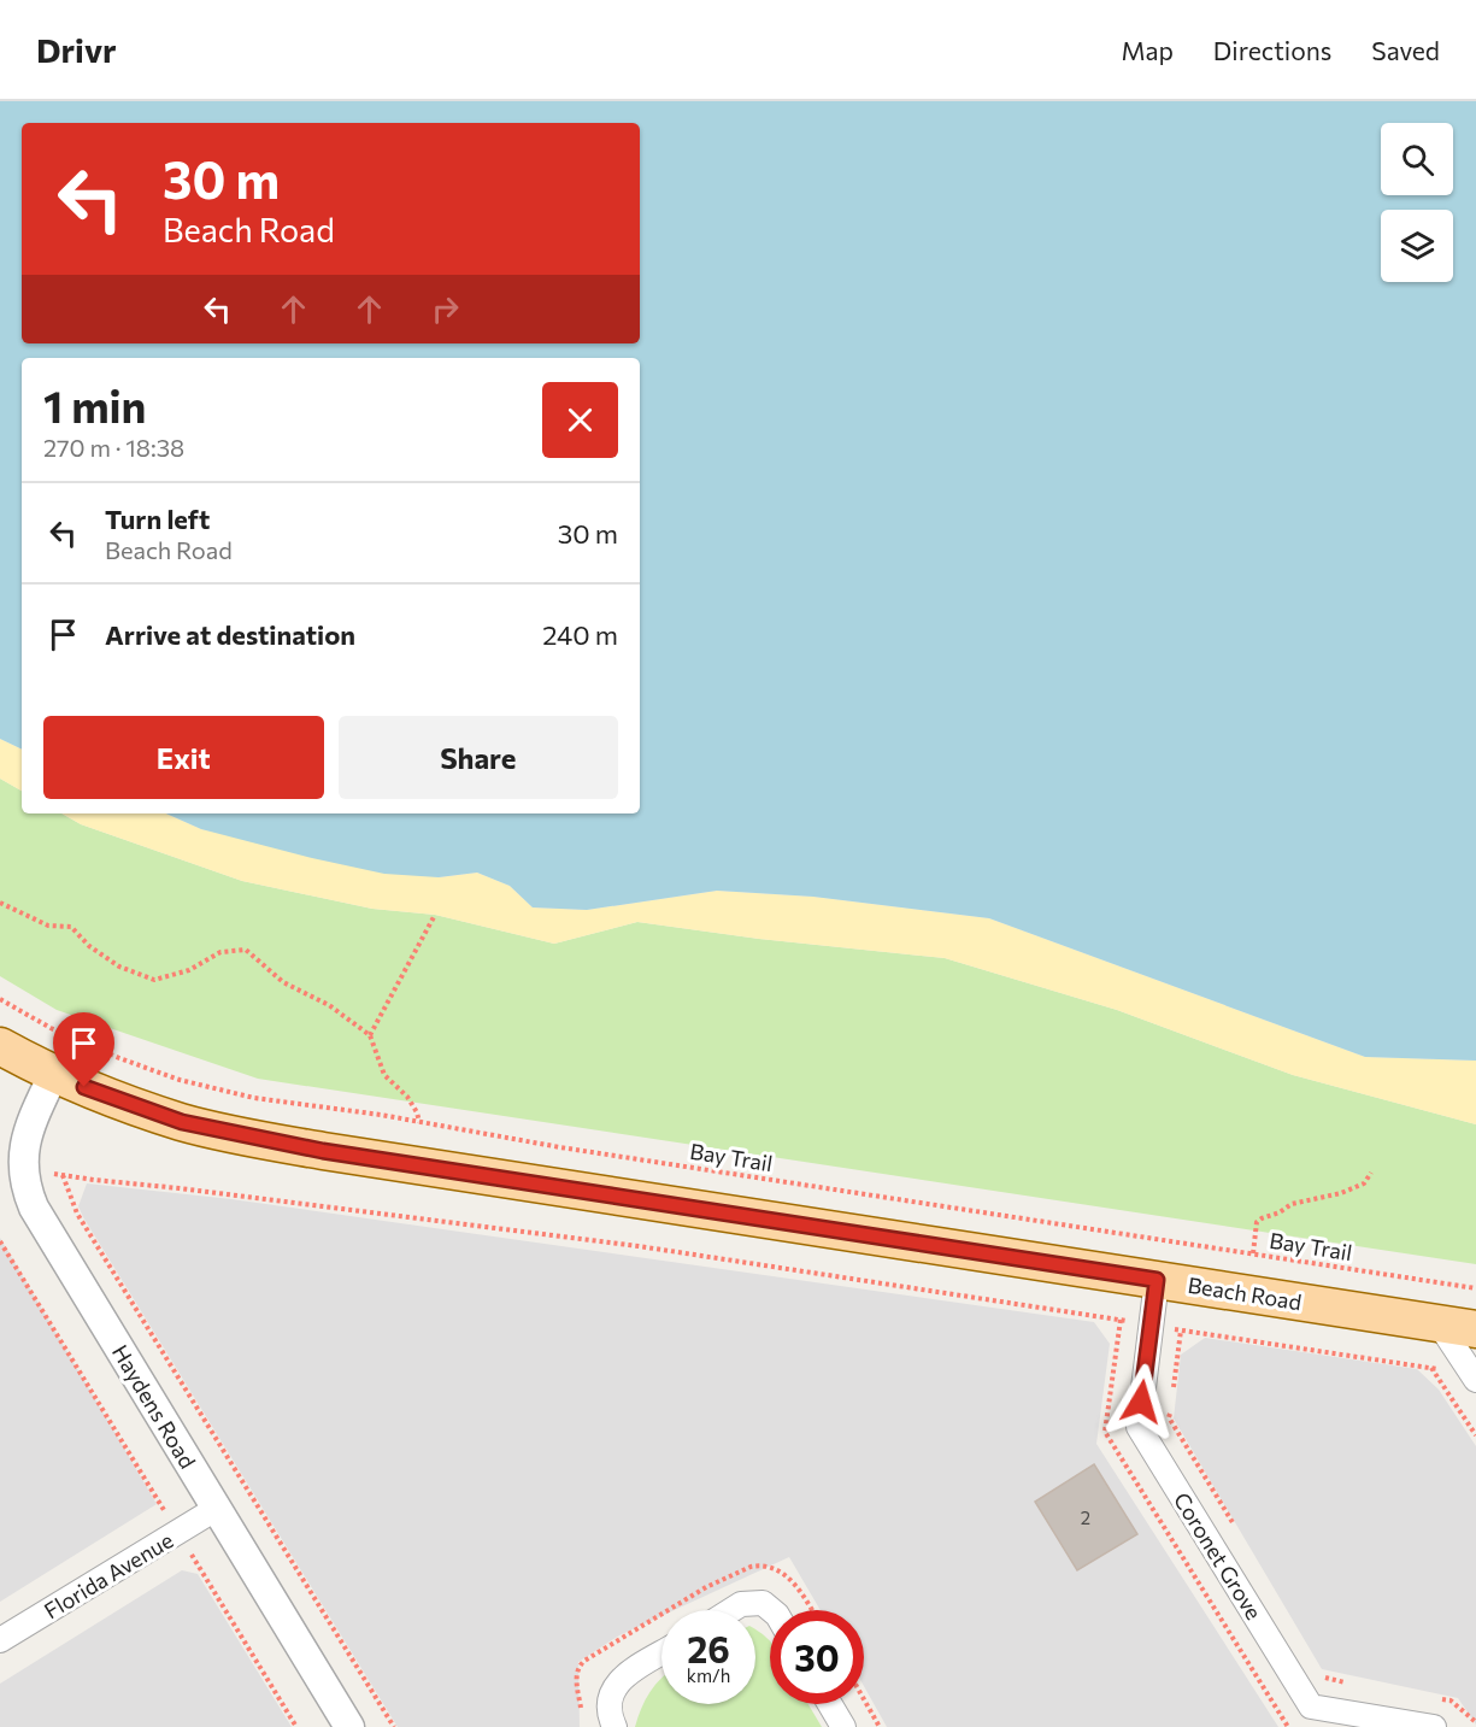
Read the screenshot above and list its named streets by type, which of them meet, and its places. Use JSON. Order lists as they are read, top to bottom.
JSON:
{
  "streets": {
    "main road": ["Beach Road"],
    "street": ["Haydens Road", "Coronet Grove", "Florida Avenue"],
    "path": ["Bay Trail"]
  },
  "crossings": [
    ["Beach Road", "Haydens Road"],
    ["Beach Road", "Coronet Grove"],
    ["Haydens Road", "Florida Avenue"]
  ],
  "house_numbers": ["2"],
  "page": {
    "header": "Drivr",
    "nav": ["Map", "Directions", "Saved"],
    "turn": ["30 m", "Beach Road"],
    "heading": ["1 min", "270 m · 18:38"],
    "list": [
      {
        "name": "Turn left",
        "note": "Beach Road",
        "value": "30 m"
      },
      {
        "name": "Arrive at destination",
        "value": "240 m"
      }
    ],
    "buttons": ["Exit", "Share"],
    "speed": "26 km/h",
    "limit": "30"
  }
}
